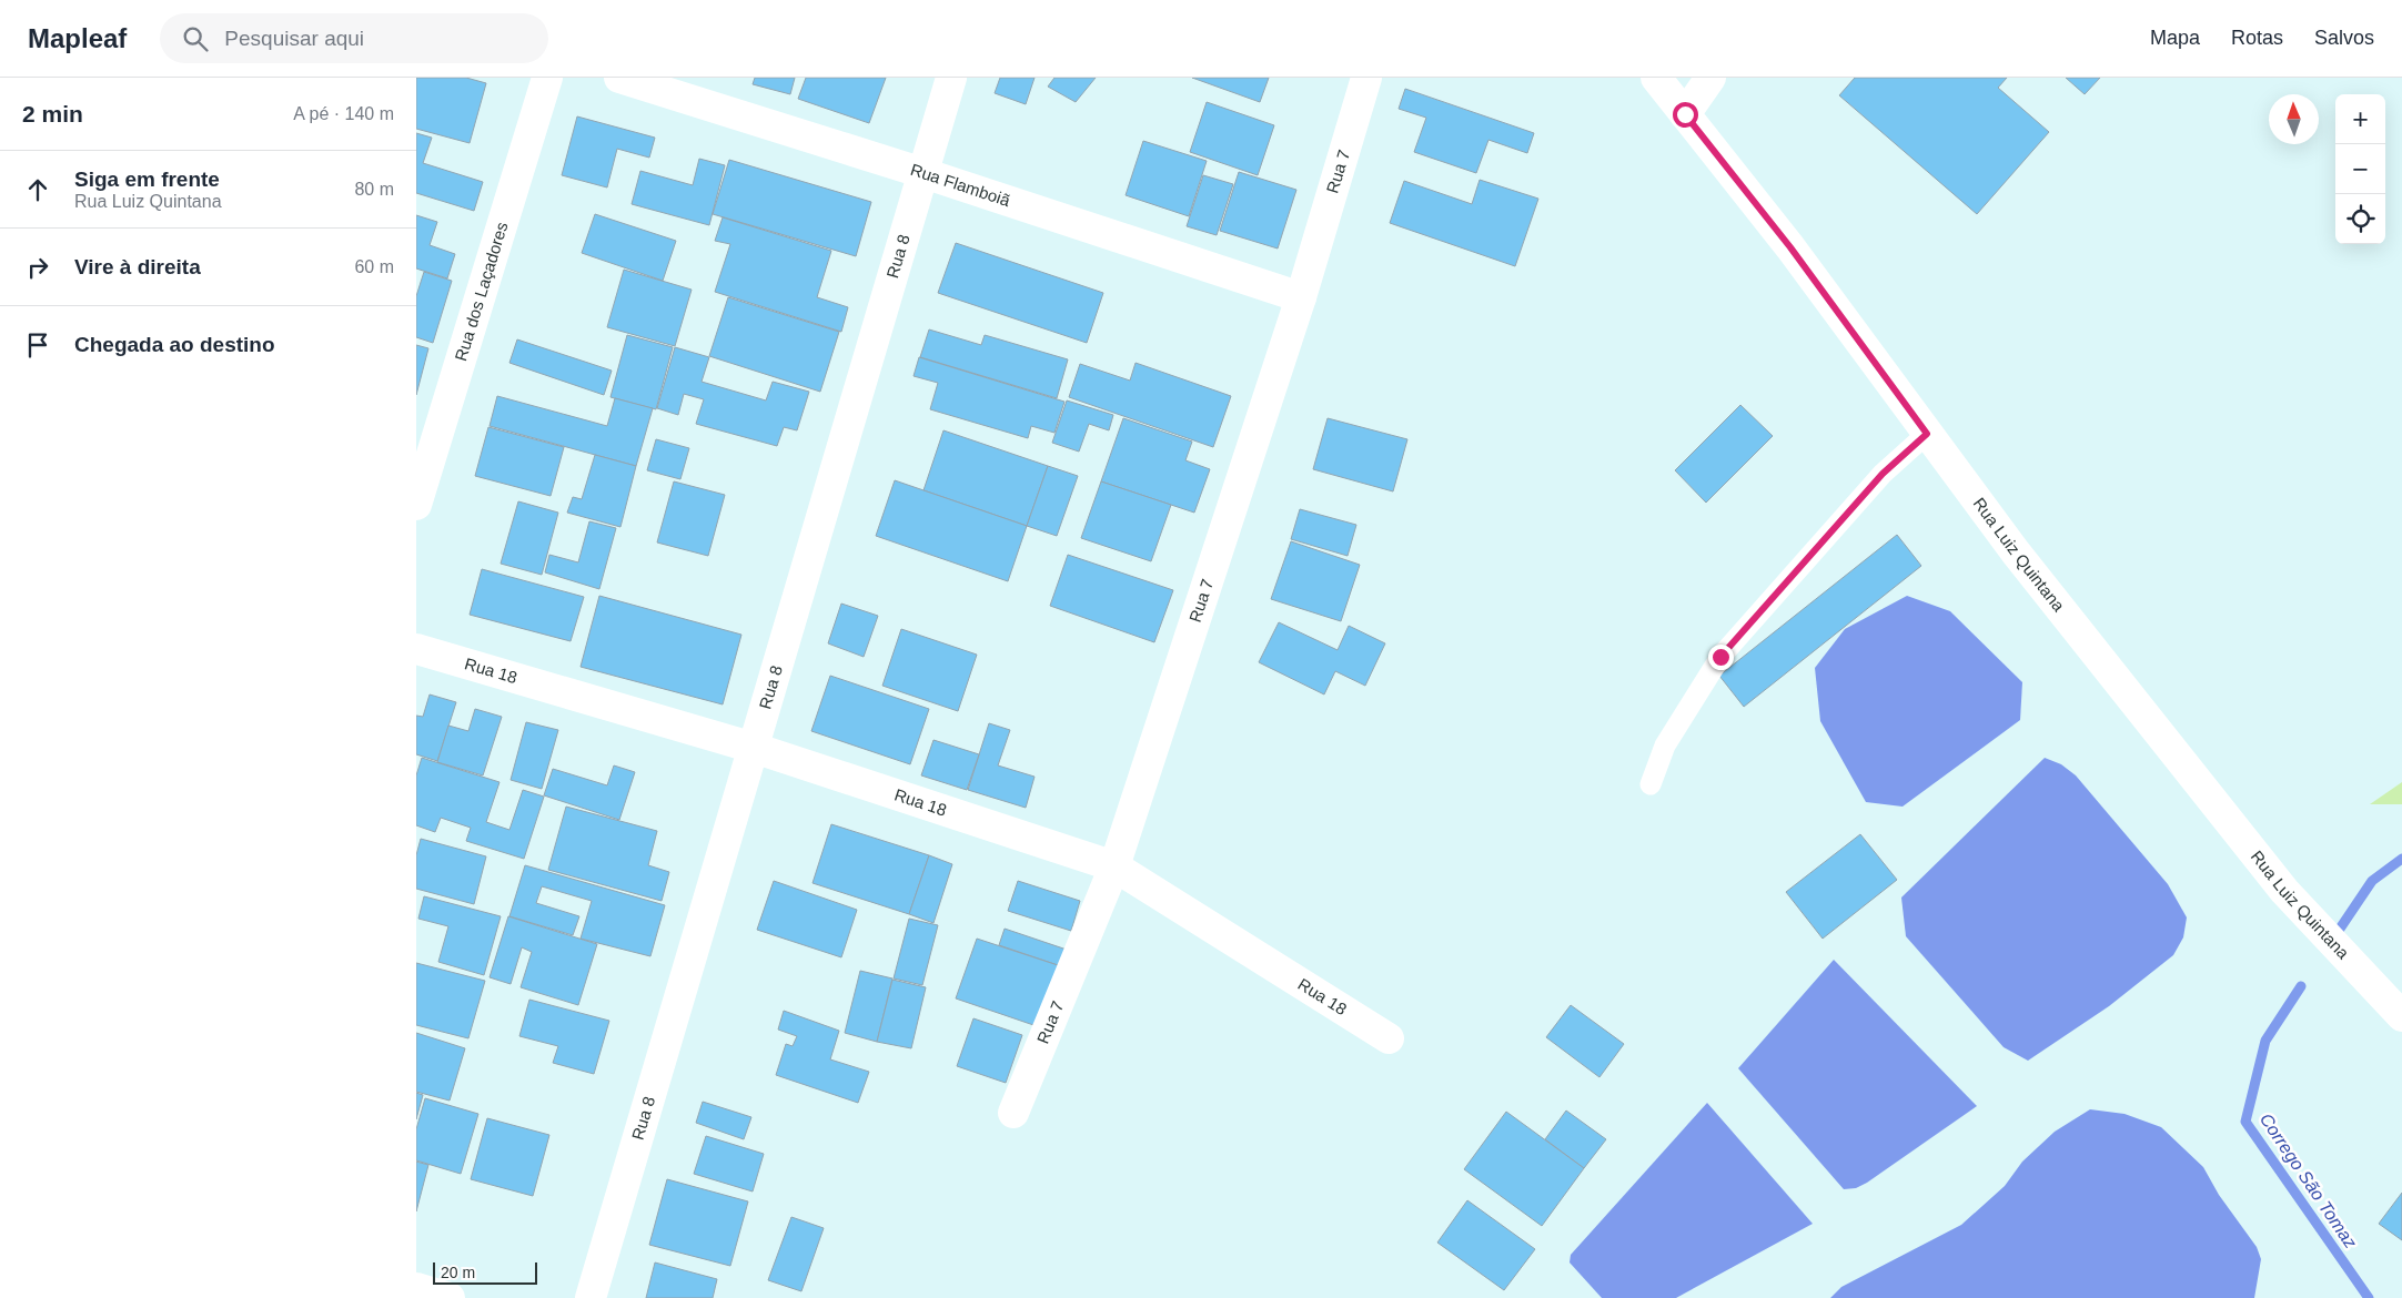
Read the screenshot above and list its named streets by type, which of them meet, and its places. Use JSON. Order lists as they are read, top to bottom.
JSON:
{
  "streets": {
    "street": [
      "Rua 7",
      "Rua Flamboiã",
      "Rua 8",
      "Rua dos Laçadores",
      "Rua Luiz Quintana",
      "Rua 18"
    ]
  },
  "crossings": [
    ["Rua 7", "Rua Flamboiã"],
    ["Rua 7", "Rua 18"],
    ["Rua Flamboiã", "Rua 8"],
    ["Rua 8", "Rua 18"]
  ],
  "water": ["Corrego São Tomaz"],
  "scale_bar": "20 m",
  "north": "top",
  "page": {
    "header": "Mapleaf",
    "search": "Pesquisar aqui",
    "nav": ["Mapa", "Rotas", "Salvos"],
    "heading": ["2 min", "A pé · 140 m"],
    "map_buttons": ["+", "−"],
    "list": [
      ["Siga em frente", "Rua Luiz Quintana", "80 m"],
      ["Vire à direita", "60 m"],
      "Chegada ao destino"
    ],
    "scale": "20 m"
  }
}
